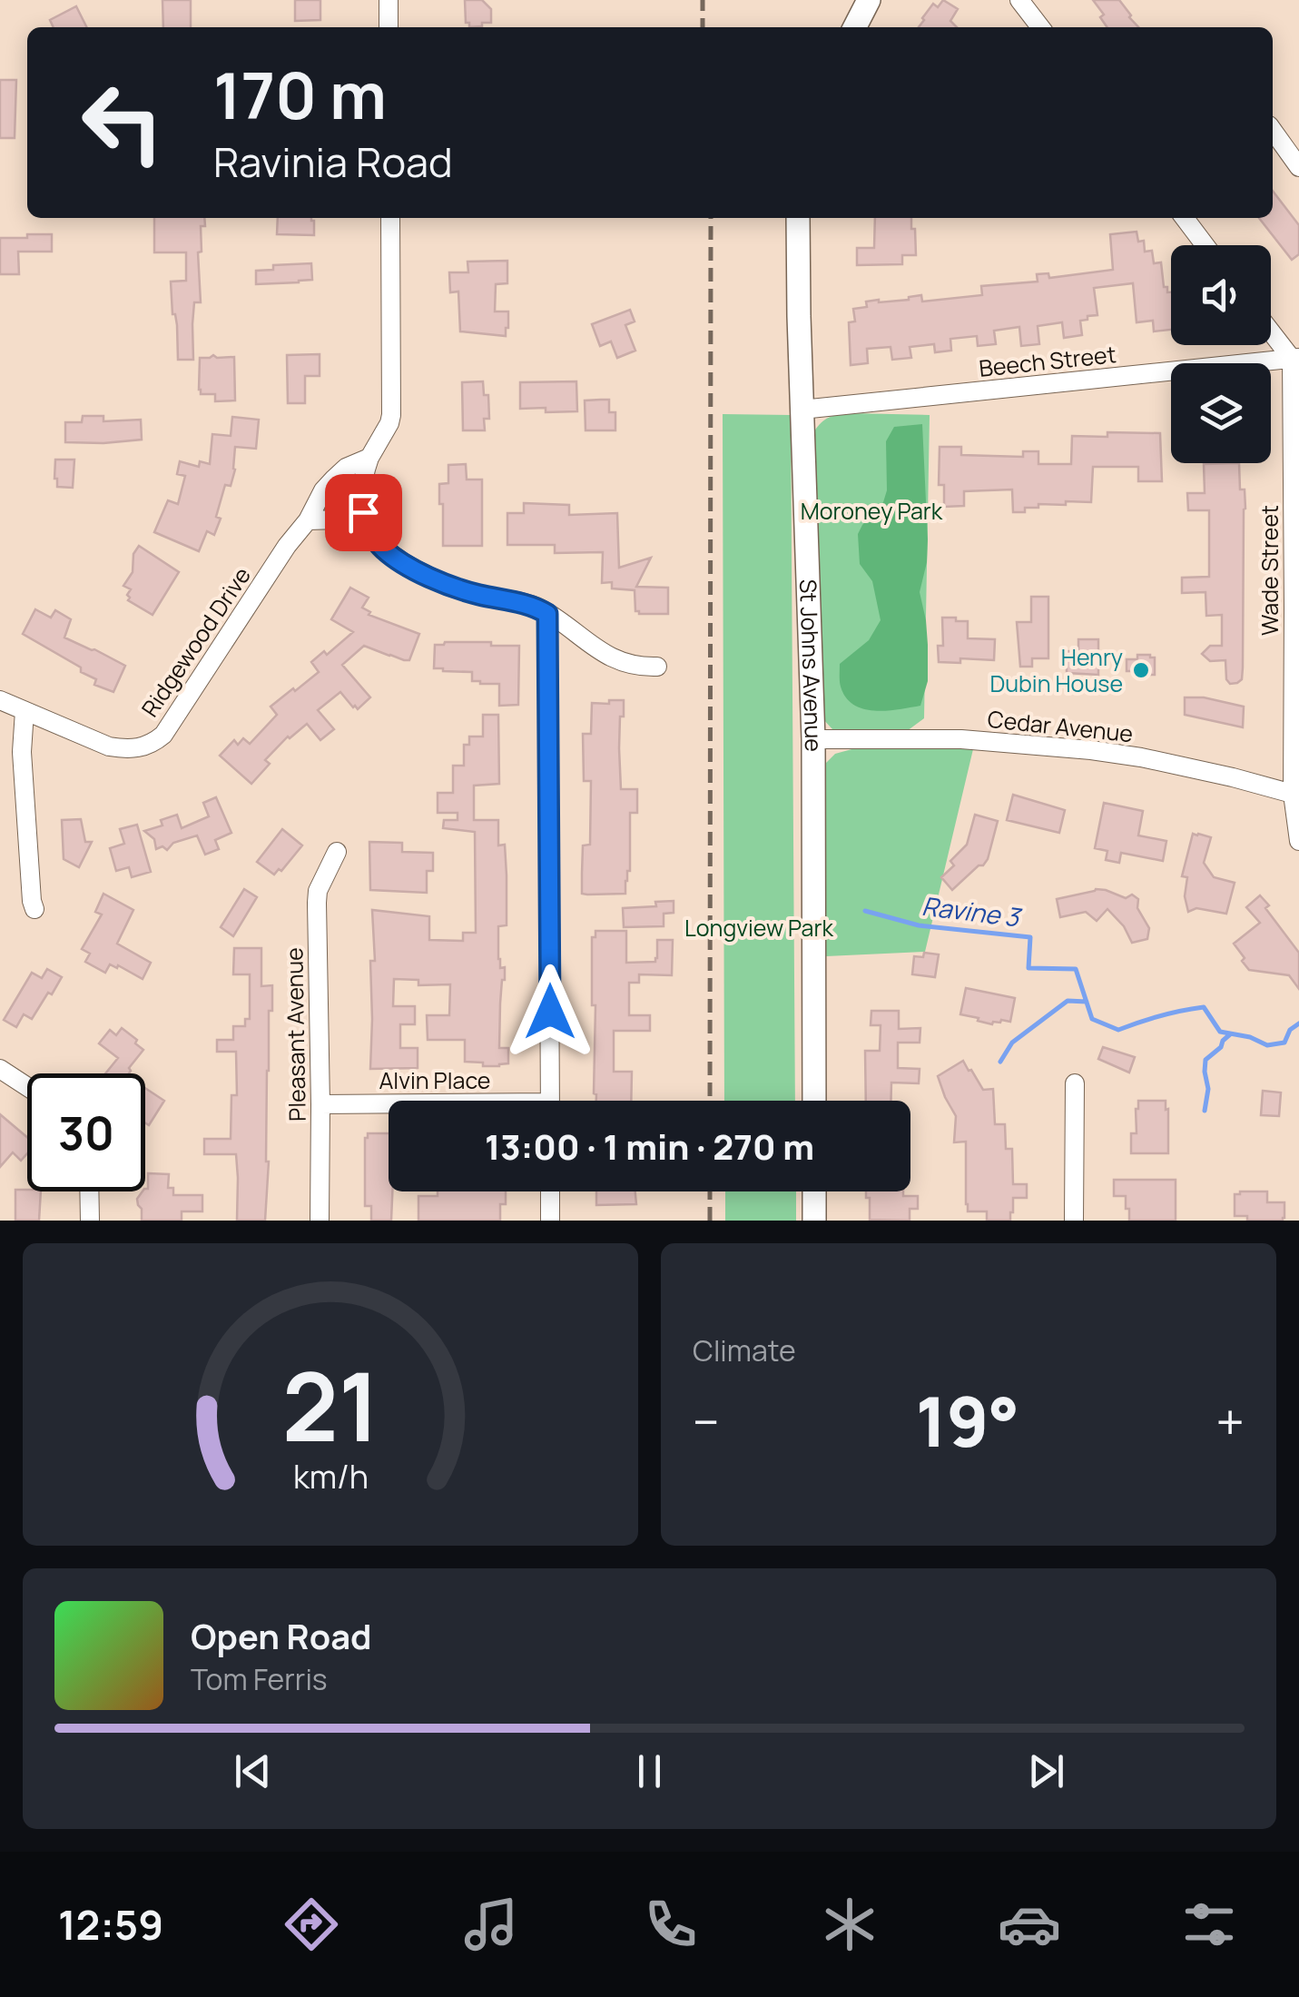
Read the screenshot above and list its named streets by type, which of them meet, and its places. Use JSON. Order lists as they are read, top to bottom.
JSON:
{
  "streets": {
    "street": [
      "Beech Street",
      "Wade Street",
      "Ridgewood Drive",
      "St Johns Avenue",
      "Cedar Avenue",
      "Pleasant Avenue",
      "Alvin Place"
    ]
  },
  "crossings": [
    ["Beech Street", "Wade Street"],
    ["Beech Street", "St Johns Avenue"],
    ["Wade Street", "Cedar Avenue"],
    ["St Johns Avenue", "Cedar Avenue"],
    ["Pleasant Avenue", "Alvin Place"]
  ],
  "water": ["Ravine 3"],
  "parks": ["Moroney Park", "Longview Park"],
  "places": ["Henry Dubin House"],
  "page": {
    "turn": ["170 m", "Ravinia Road"],
    "limit": "30",
    "trip": "13:00 · 1 min · 270 m",
    "tile": "Climate",
    "heat": ["−", "19°", "+"],
    "song": ["Open Road", "Tom Ferris"],
    "tabs": "12:59",
    "gauge": ["21", "km/h"]
  }
}
